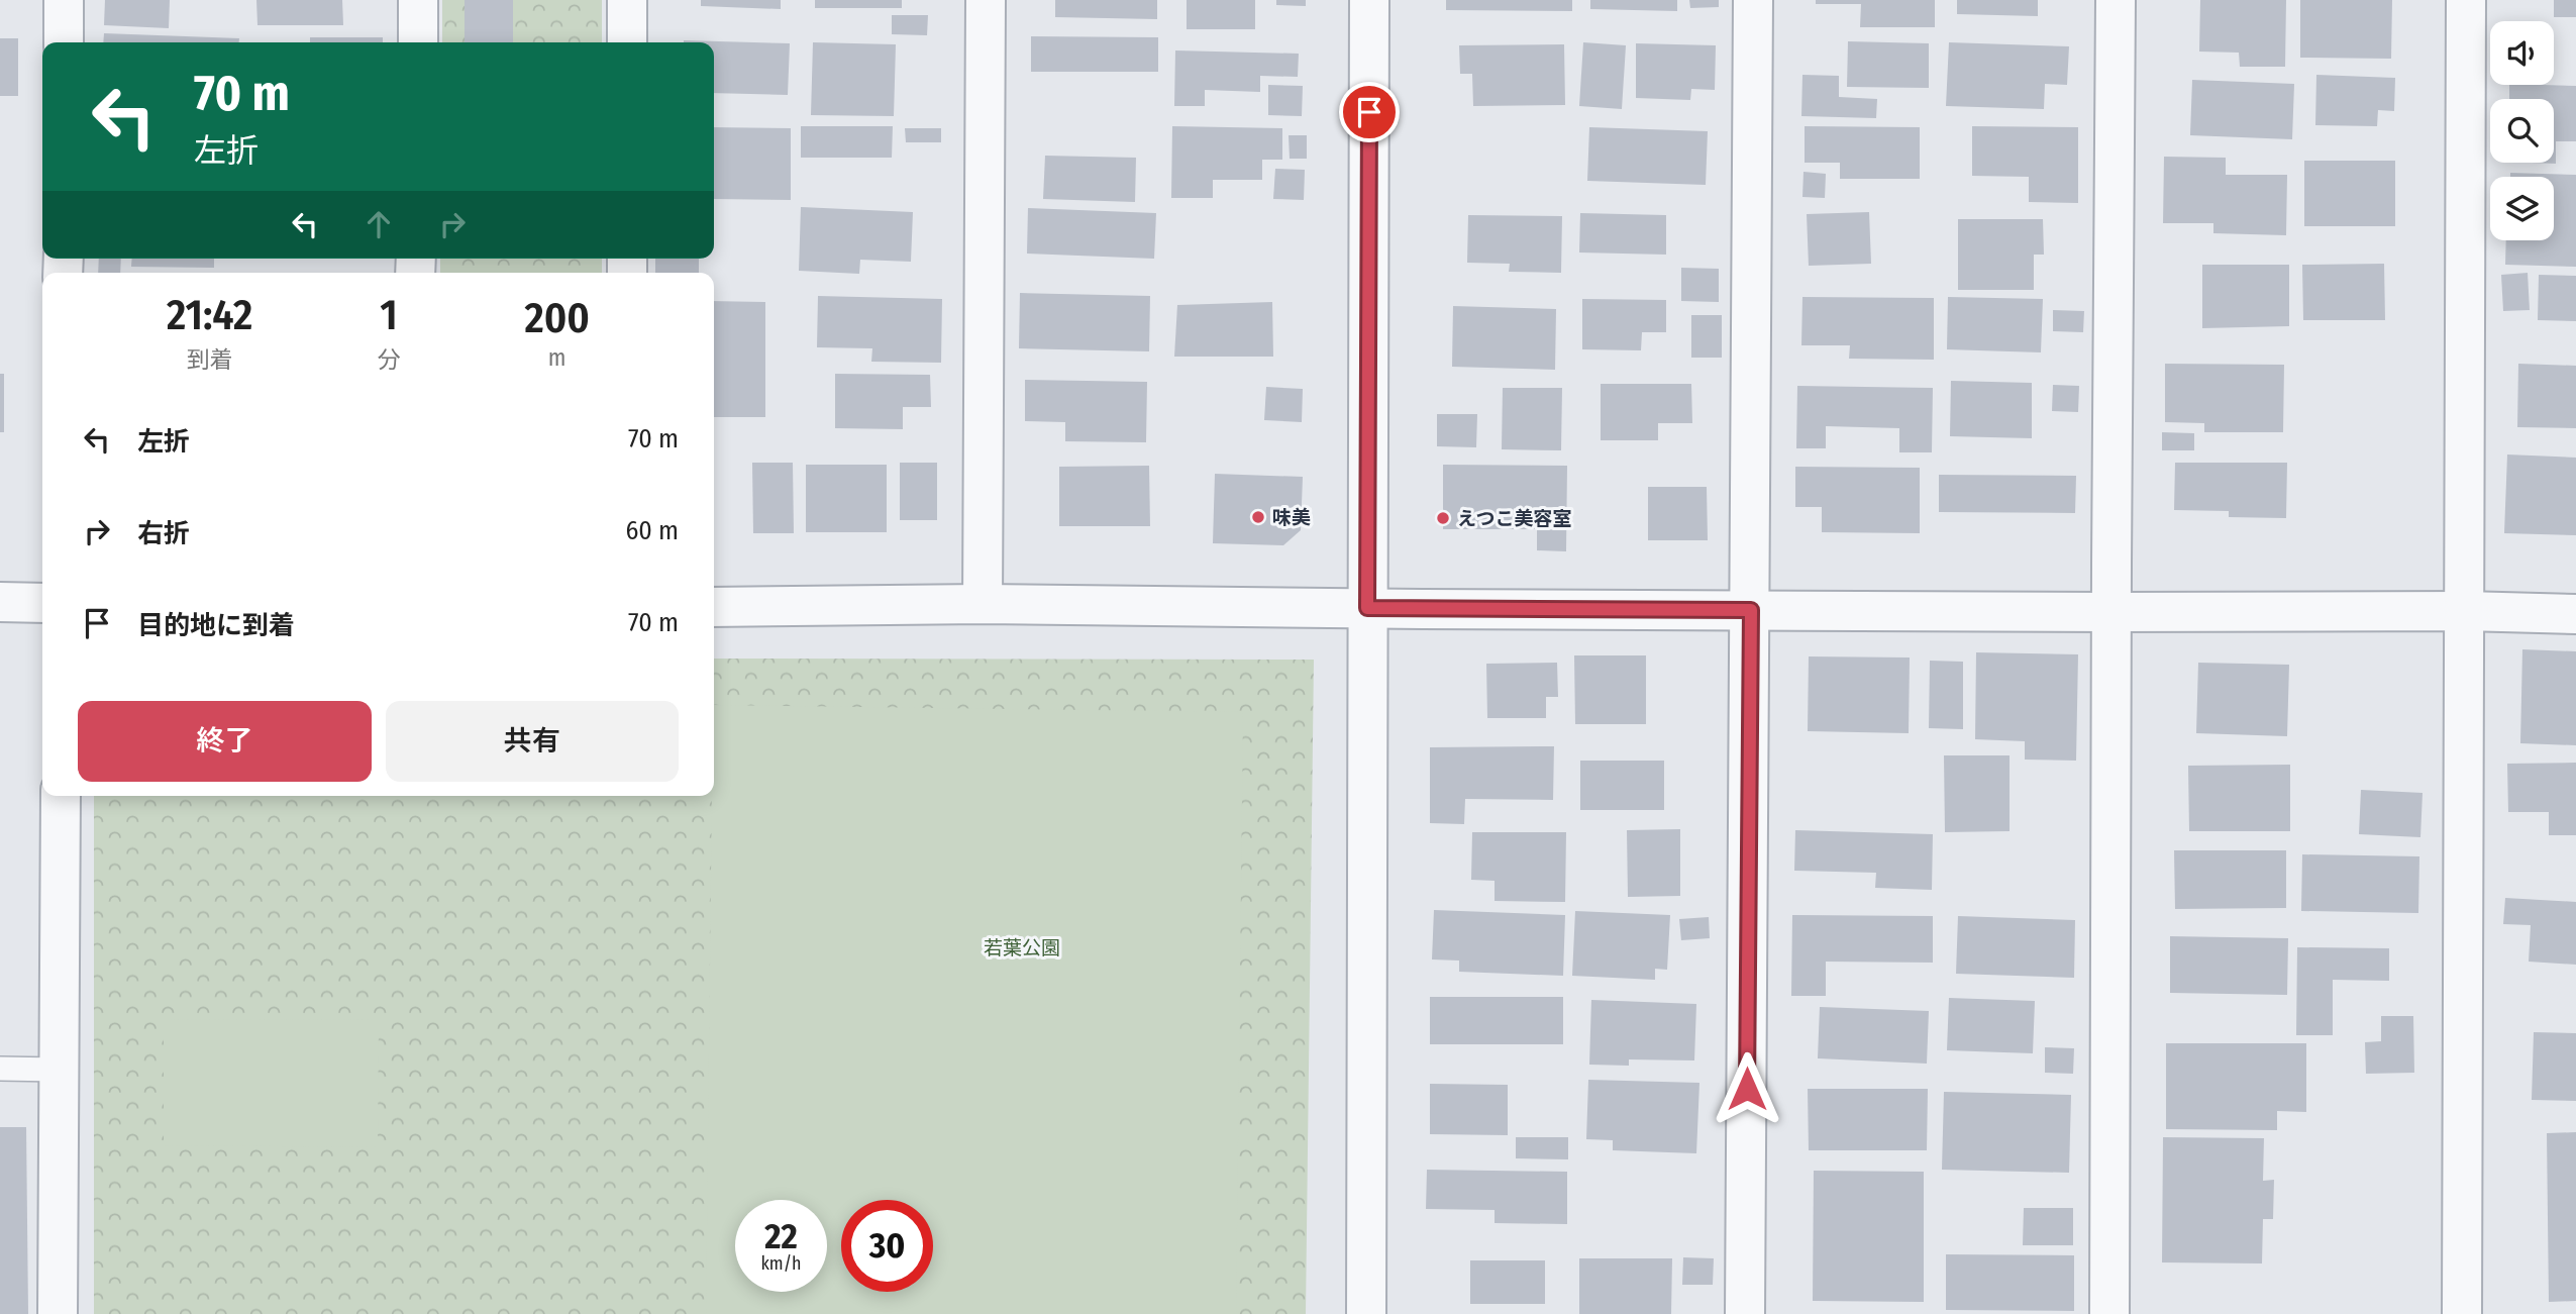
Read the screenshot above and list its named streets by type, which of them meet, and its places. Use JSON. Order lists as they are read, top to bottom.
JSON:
{
  "parks": ["若葉公園"],
  "places": ["味美", "えつこ美容室"],
  "page": {
    "turn": ["70 m", "左折"],
    "eta": [
      "21:42",
      "到着",
      "1",
      "分",
      "200",
      "m"
    ],
    "list": [
      {
        "name": "左折",
        "value": "70 m"
      },
      {
        "name": "右折",
        "value": "60 m"
      },
      {
        "name": "目的地に到着",
        "value": "70 m"
      }
    ],
    "buttons": ["終了", "共有"],
    "speed": "22 km/h",
    "limit": "30"
  }
}
